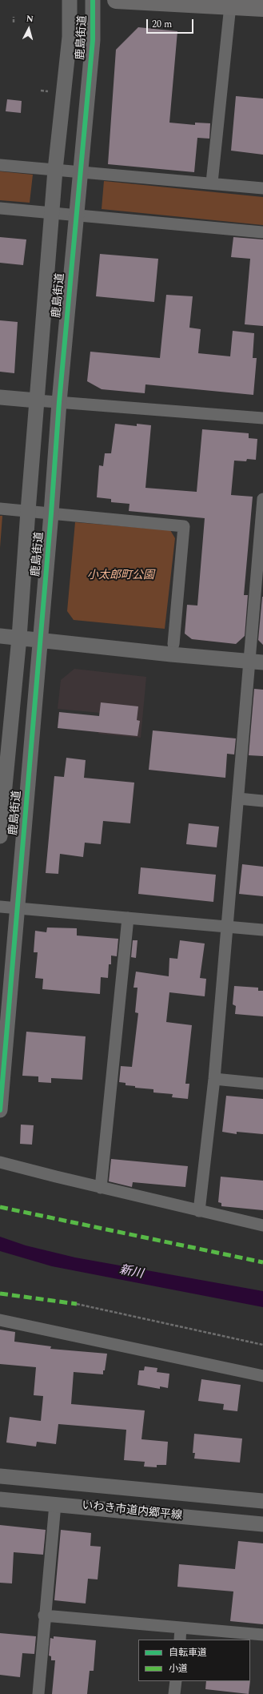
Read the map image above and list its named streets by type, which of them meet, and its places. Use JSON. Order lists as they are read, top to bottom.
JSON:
{
  "streets": {
    "street": ["鹿島街道", "いわき市道内郷平線"]
  },
  "water": ["新川"],
  "parks": ["小太郎町公園"],
  "legend": ["自転車道", "小道"],
  "scale_bar": "20 m",
  "north": "top"
}
